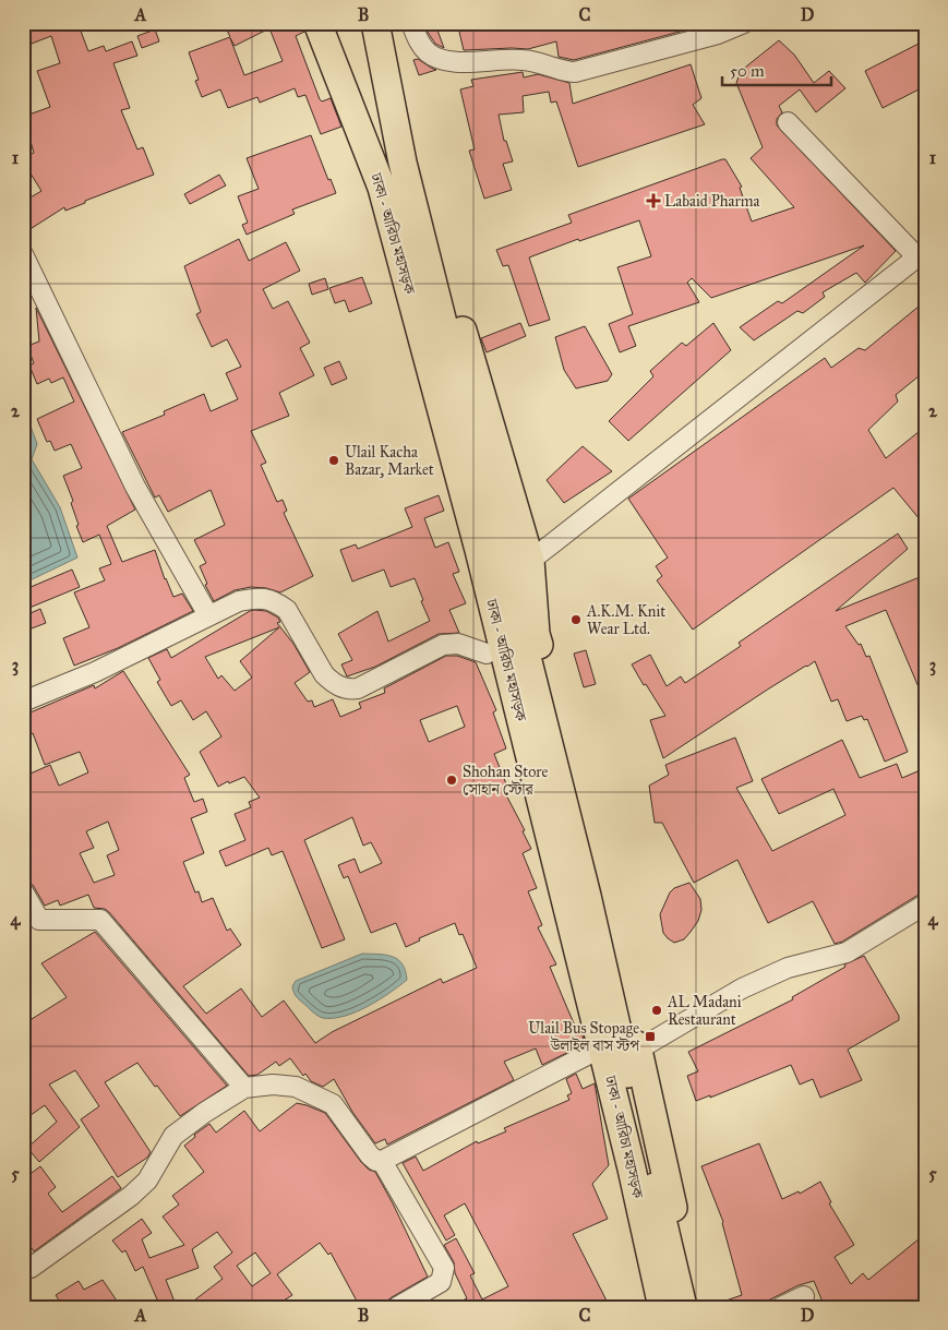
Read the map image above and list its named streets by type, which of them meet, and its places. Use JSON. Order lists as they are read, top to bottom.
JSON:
{
  "streets": {
    "highway": ["ঢাকা - আরিচা মহাসড়ক"]
  },
  "places": {
    "health": ["Labaid Pharma"],
    "other": [
      "Ulail Kacha Bazar, Market",
      "A.K.M. Knit Wear Ltd.",
      "Shohan Store সোহান স্টোর",
      "AL Madani Restaurant"
    ],
    "transit": ["Ulail Bus Stopage উলাইল বাস স্টপ"]
  },
  "scale_bar": "50 m",
  "grid": {
    "columns": [
      "A",
      "B",
      "C",
      "D"
    ],
    "rows": [
      "1",
      "2",
      "3",
      "4",
      "5"
    ]
  }
}
